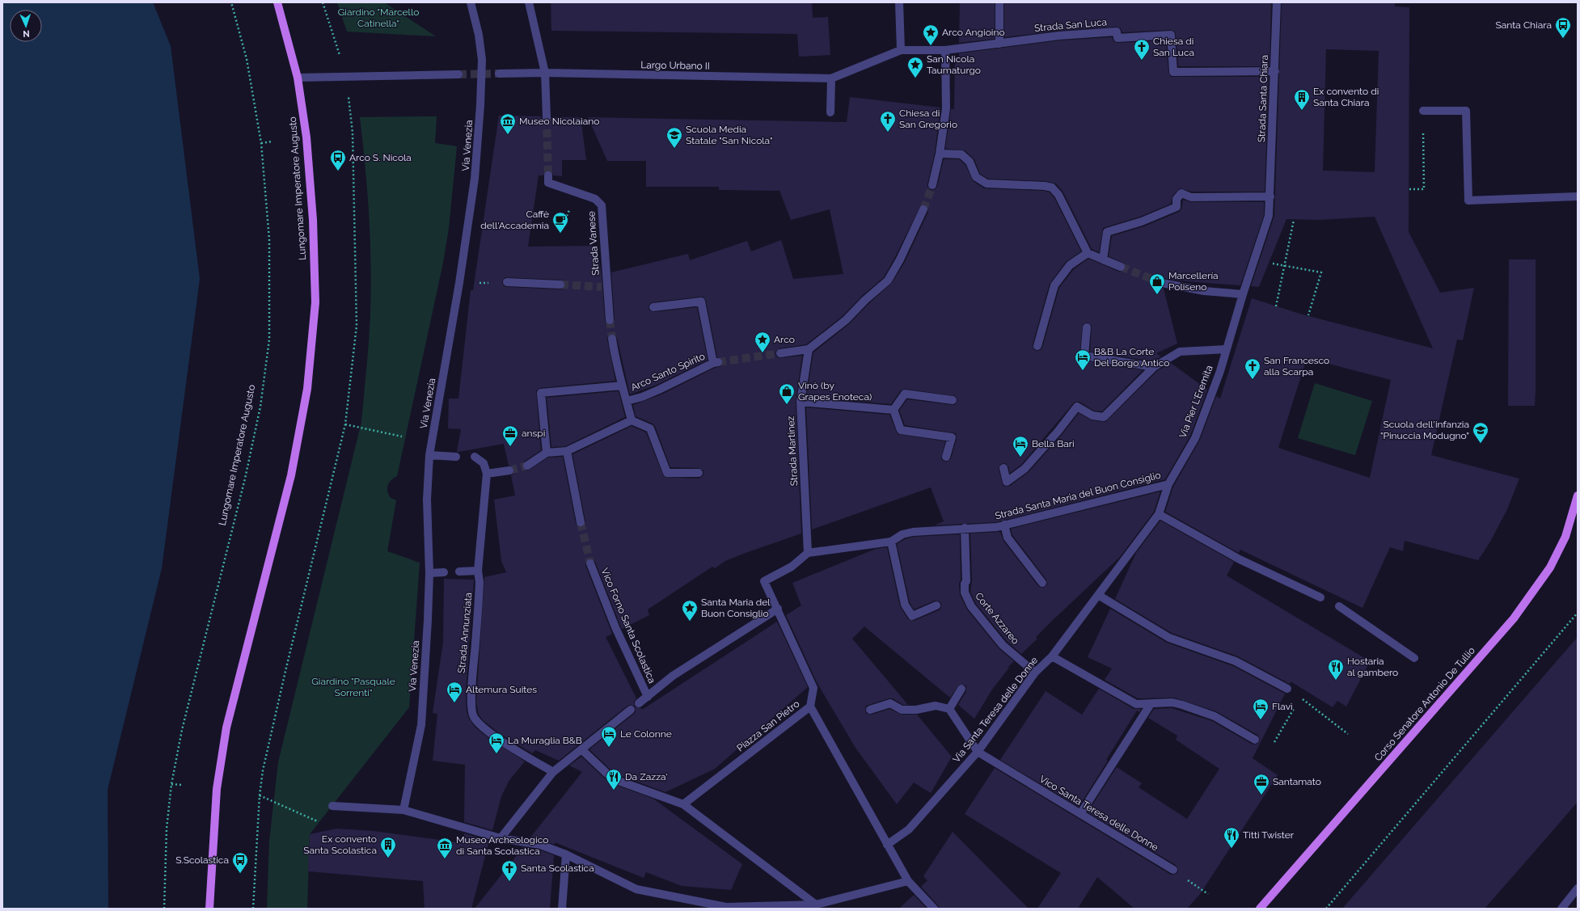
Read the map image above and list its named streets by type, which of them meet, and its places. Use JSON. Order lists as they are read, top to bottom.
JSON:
{
  "streets": {
    "main road": ["Lungomare Imperatore Augusto", "Corso Senatore Antonio De Tullio"],
    "street": [
      "Strada San Luca",
      "Largo Urbano II",
      "Strada Santa Chiara",
      "Via Venezia",
      "Strada Vanese",
      "Arco Santo Spirito",
      "Via Pier L'Eremita",
      "Strada Martinez",
      "Strada Santa Maria del Buon Consiglio",
      "Corte Azzareo",
      "Vico Forno Santa Scolastica",
      "Strada Annunziata",
      "Via Santa Teresa delle Donne",
      "Piazza San Pietro",
      "Vico Santa Teresa delle Donne"
    ]
  },
  "crossings": [
    ["Strada San Luca", "Strada Santa Chiara"],
    ["Strada Santa Chiara", "Via Pier L'Eremita"],
    ["Via Pier L'Eremita", "Strada Santa Maria del Buon Consiglio"],
    ["Via Pier L'Eremita", "Via Santa Teresa delle Donne"],
    ["Strada Martinez", "Strada Santa Maria del Buon Consiglio"],
    ["Strada Santa Maria del Buon Consiglio", "Corte Azzareo"],
    ["Corte Azzareo", "Via Santa Teresa delle Donne"],
    ["Via Santa Teresa delle Donne", "Piazza San Pietro"],
    ["Via Santa Teresa delle Donne", "Vico Santa Teresa delle Donne"]
  ],
  "parks": ["Giardino \"Marcello Catinella\"", "Giardino \"Pasquale Sorrenti\""],
  "places": {
    "bus stop": ["Santa Chiara", "Arco S. Nicola", "S.Scolastica"],
    "place": [
      "Arco Angioino",
      "San Nicola Taumaturgo",
      "Arco",
      "Santa Maria del Buon Consiglio"
    ],
    "church": [
      "Chiesa di San Luca",
      "Chiesa di San Gregorio",
      "San Francesco alla Scarpa",
      "Santa Scolastica"
    ],
    "building": ["Ex convento di Santa Chiara", "Ex convento Santa Scolastica"],
    "museum": ["Museo Nicolaiano", "Museo Archeologico di Santa Scolastica"],
    "school or university": ["Scuola Media Statale \"San Nicola\"", "Scuola dell'infanzia \"Pinuccia Modugno\""],
    "cafe": ["Caffè dell'Accademia"],
    "shop": ["Marcellería Poliseno", "Vinò (by Grapes Enoteca)"],
    "hotel": [
      "B&B La Corte Del Borgo Antico",
      "Bella Bari",
      "Altemura Suites",
      "Flavì",
      "Le Colonne",
      "La Muraglia B&B"
    ],
    "office": ["anspi", "Santamato"],
    "restaurant": ["Hostaria al gambero", "Da Zazza'", "Titti Twister"]
  },
  "north": "bottom"
}
